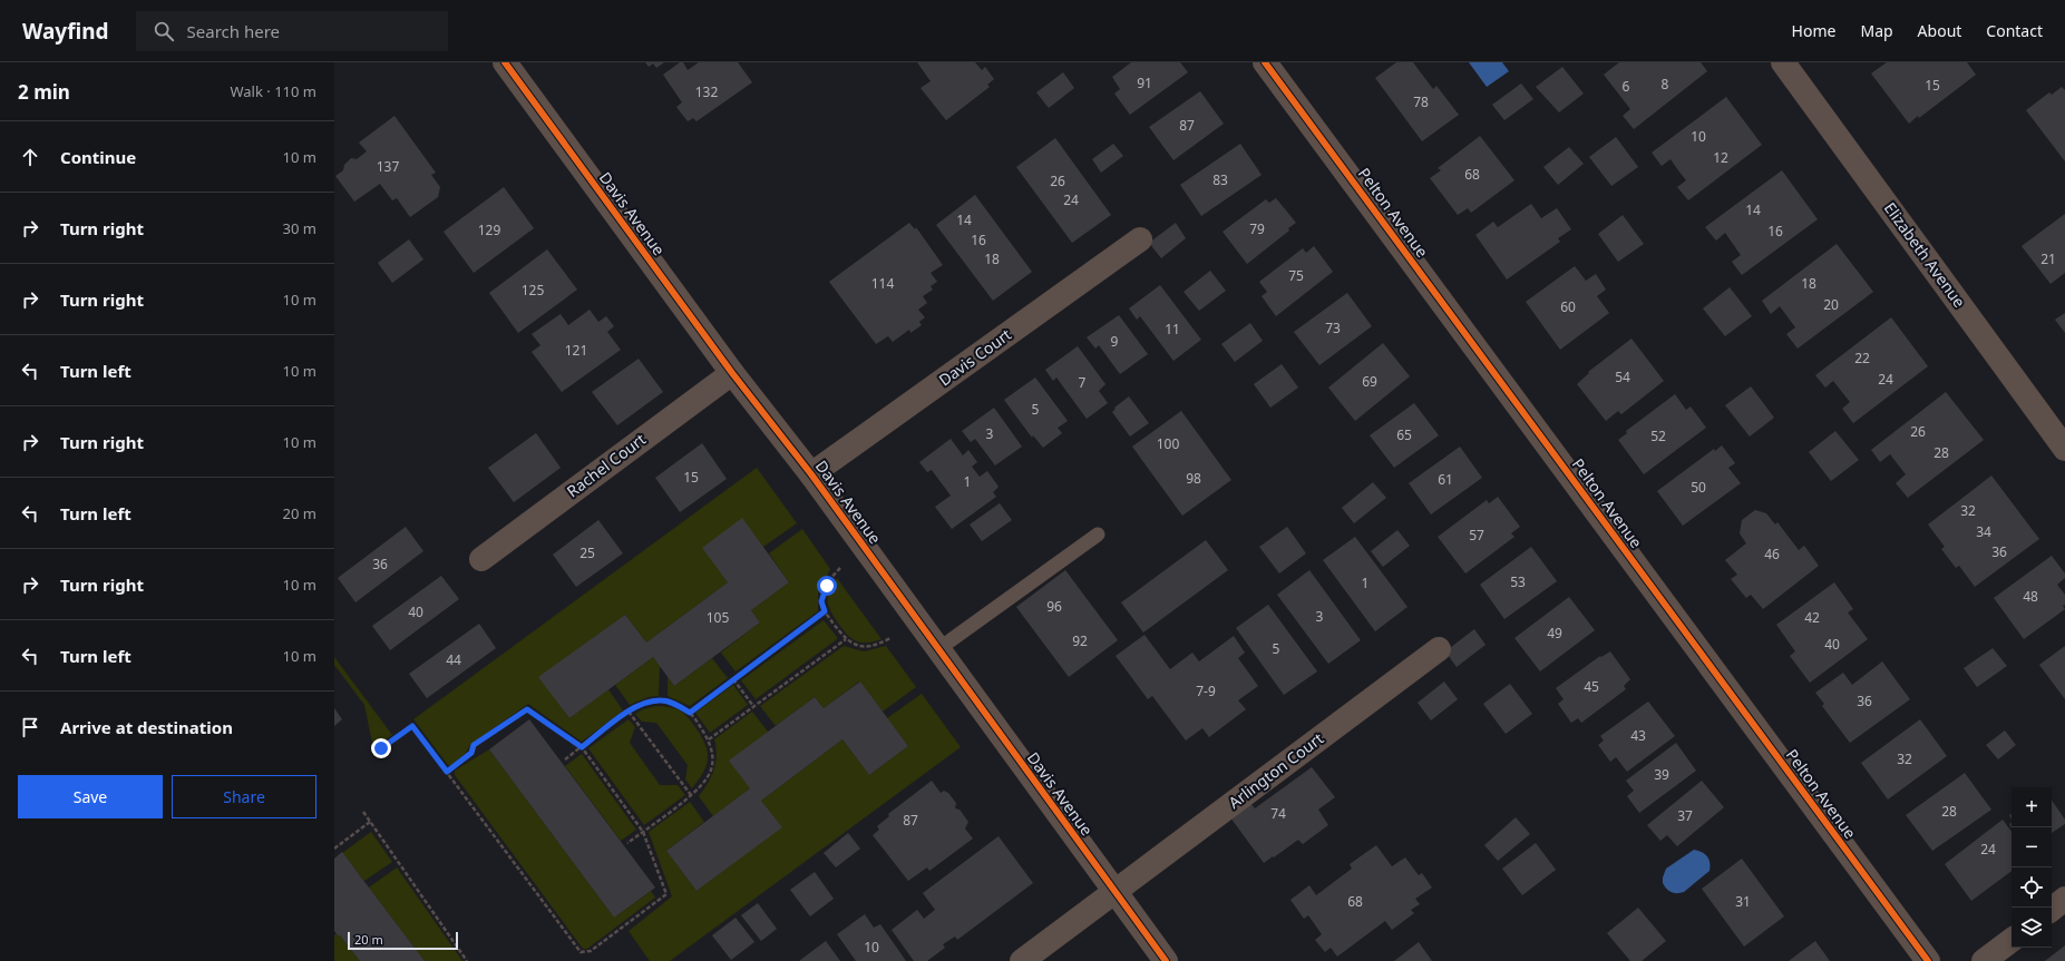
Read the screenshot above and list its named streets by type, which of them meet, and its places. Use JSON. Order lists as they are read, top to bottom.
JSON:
{
  "streets": {
    "street": [
      "Pelton Avenue",
      "Davis Avenue",
      "Elizabeth Avenue",
      "Davis Court",
      "Rachel Court",
      "Arlington Court"
    ]
  },
  "crossings": [
    ["Davis Avenue", "Davis Court"],
    ["Davis Avenue", "Rachel Court"],
    ["Davis Avenue", "Arlington Court"]
  ],
  "house_numbers": [
    "91",
    "8",
    "15",
    "6",
    "132",
    "78",
    "87",
    "10",
    "12",
    "137",
    "68",
    "83",
    "26",
    "24",
    "14",
    "14",
    "79",
    "129",
    "16",
    "16",
    "18",
    "21",
    "75",
    "114",
    "18",
    "125",
    "20",
    "60",
    "73",
    "11",
    "9",
    "121",
    "22",
    "54",
    "24",
    "69",
    "7",
    "5",
    "26",
    "3",
    "65",
    "52",
    "100",
    "28",
    "15",
    "98",
    "61",
    "1",
    "50",
    "32",
    "34",
    "57",
    "36",
    "25",
    "46",
    "36",
    "53",
    "1",
    "48",
    "96",
    "40",
    "3",
    "105",
    "42",
    "49",
    "92",
    "40",
    "5",
    "44",
    "45",
    "7-9",
    "36",
    "43",
    "32",
    "39",
    "28",
    "74",
    "37",
    "87",
    "24",
    "68",
    "31",
    "10"
  ],
  "scale_bar": "20 m",
  "page": {
    "header": "Wayfind",
    "search": "Search here",
    "nav": [
      "Home",
      "Map",
      "About",
      "Contact"
    ],
    "heading": ["2 min", "Walk · 110 m"],
    "list": [
      ["Continue", "10 m"],
      ["Turn right", "30 m"],
      ["Turn right", "10 m"],
      ["Turn left", "10 m"],
      ["Turn right", "10 m"],
      ["Turn left", "20 m"],
      ["Turn right", "10 m"],
      ["Turn left", "10 m"],
      "Arrive at destination"
    ],
    "buttons": ["Save", "Share"],
    "map_buttons": ["+", "−"],
    "scale": "20 m"
  }
}
